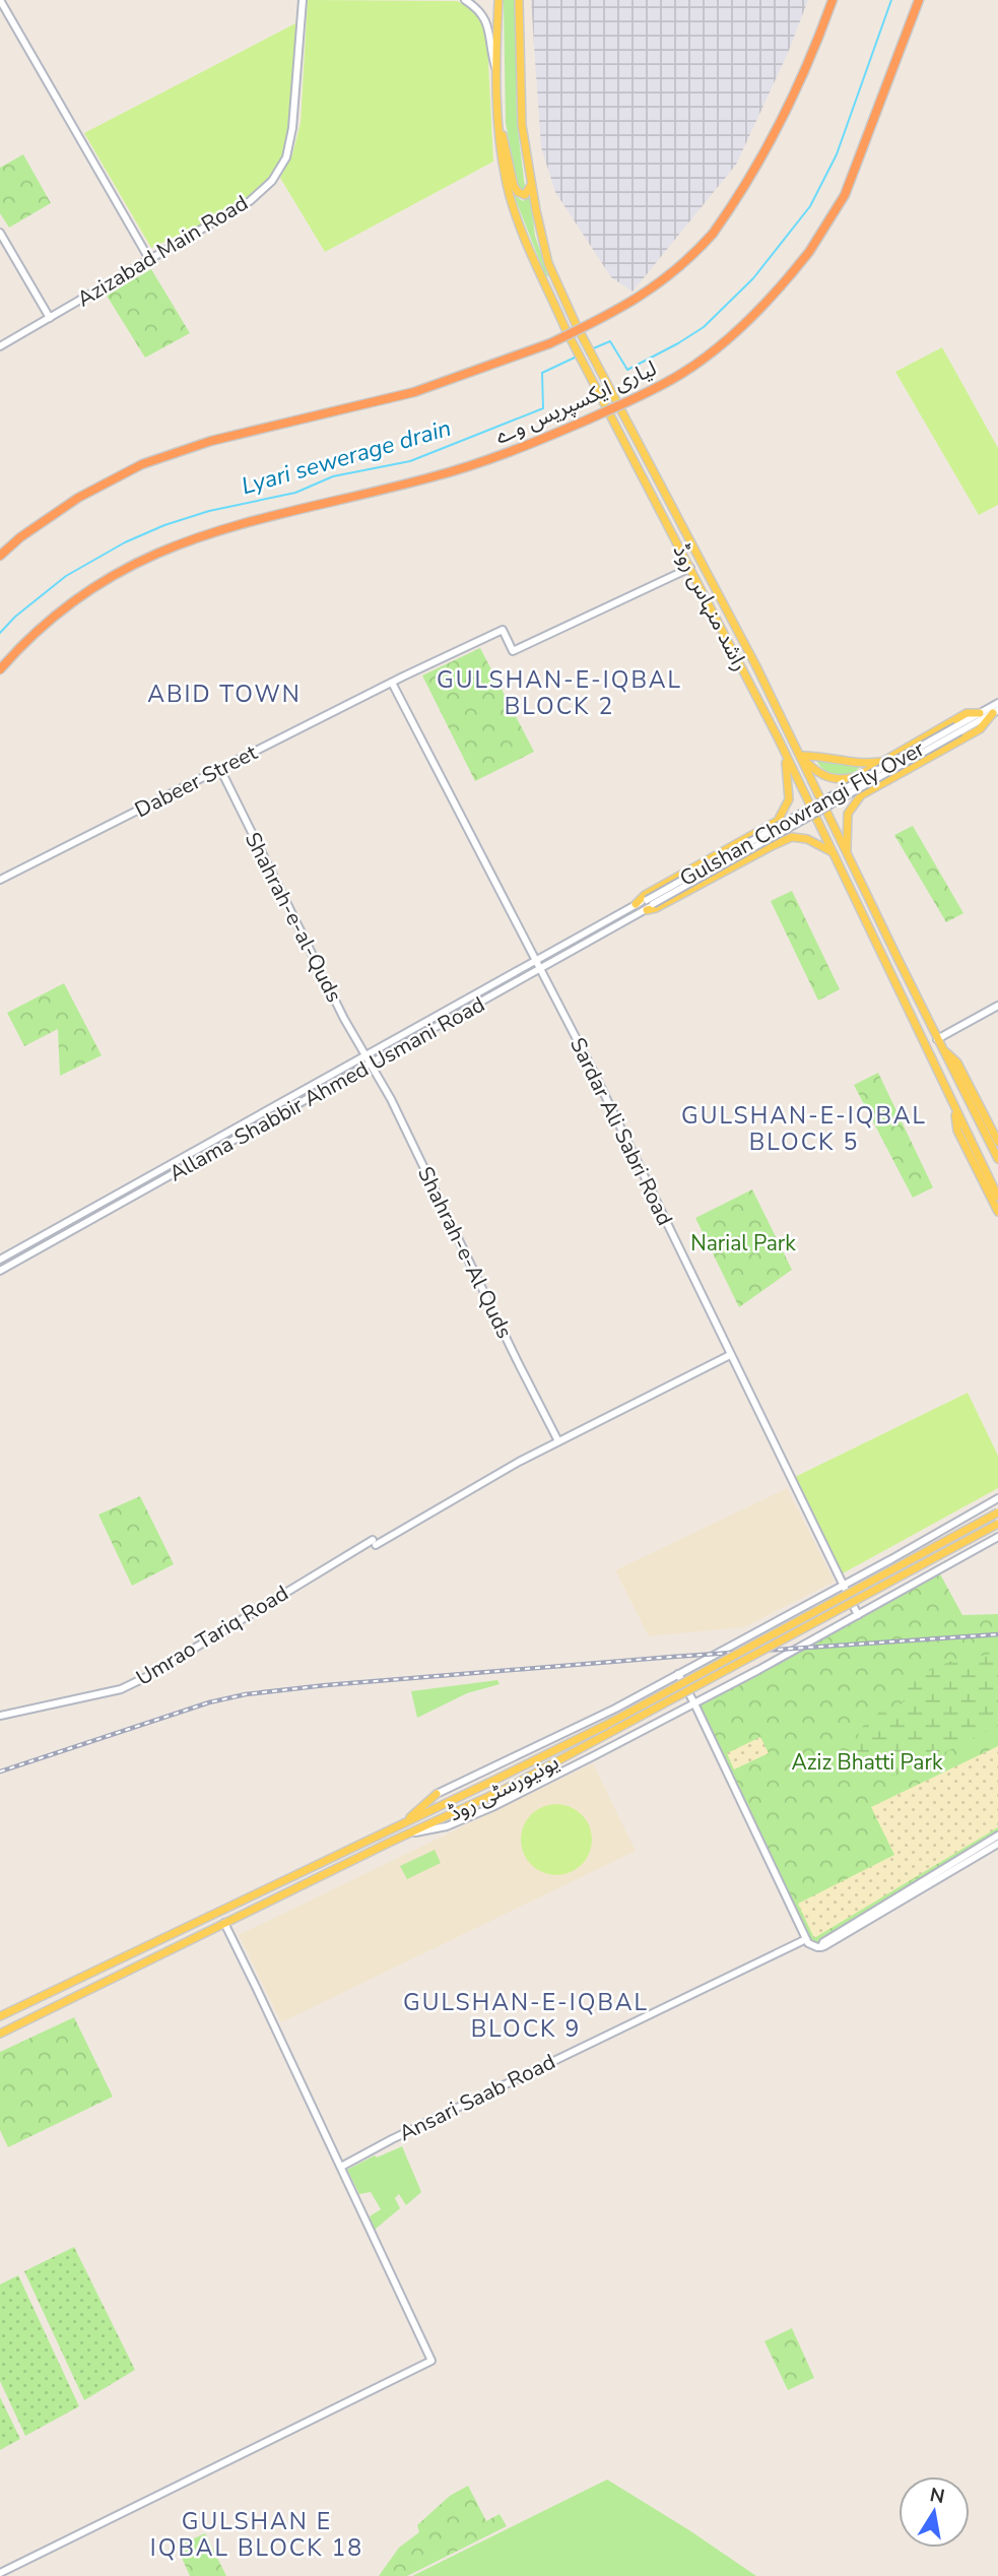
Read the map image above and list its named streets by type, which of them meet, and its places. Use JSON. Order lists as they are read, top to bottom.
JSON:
{
  "streets": {
    "highway": ["لیاری ایکسپریس وے"],
    "main road": ["راشد منہاس روڈ", "یونیورسٹی روڈ"],
    "street": [
      "Azizabad Main Road",
      "Dabeer Street",
      "Gulshan Chowrangi Fly Over",
      "Shahrah-e-al-Quds",
      "Allama Shabbir Ahmed Usmani Road",
      "Sardar Ali Sabri Road",
      "Shahrah-e-Al Quds",
      "Umrao Tariq Road",
      "Ansari Saab Road"
    ]
  },
  "crossings": [
    ["راشد منہاس روڈ", "Dabeer Street"],
    ["Dabeer Street", "Shahrah-e-al-Quds"],
    ["Dabeer Street", "Sardar Ali Sabri Road"],
    ["Gulshan Chowrangi Fly Over", "Allama Shabbir Ahmed Usmani Road"],
    ["Shahrah-e-al-Quds", "Allama Shabbir Ahmed Usmani Road"],
    ["Shahrah-e-al-Quds", "Shahrah-e-Al Quds"],
    ["Allama Shabbir Ahmed Usmani Road", "Sardar Ali Sabri Road"],
    ["Allama Shabbir Ahmed Usmani Road", "Shahrah-e-Al Quds"],
    ["Sardar Ali Sabri Road", "Umrao Tariq Road"],
    ["Shahrah-e-Al Quds", "Umrao Tariq Road"]
  ],
  "districts": [
    "GULSHAN-E-IQBAL BLOCK 2",
    "ABID TOWN",
    "GULSHAN-E-IQBAL BLOCK 5",
    "GULSHAN-E-IQBAL BLOCK 9",
    "GULSHAN E IQBAL BLOCK 18"
  ],
  "water": ["Lyari sewerage drain"],
  "parks": ["Narial Park", "Aziz Bhatti Park"],
  "north": "top"
}
